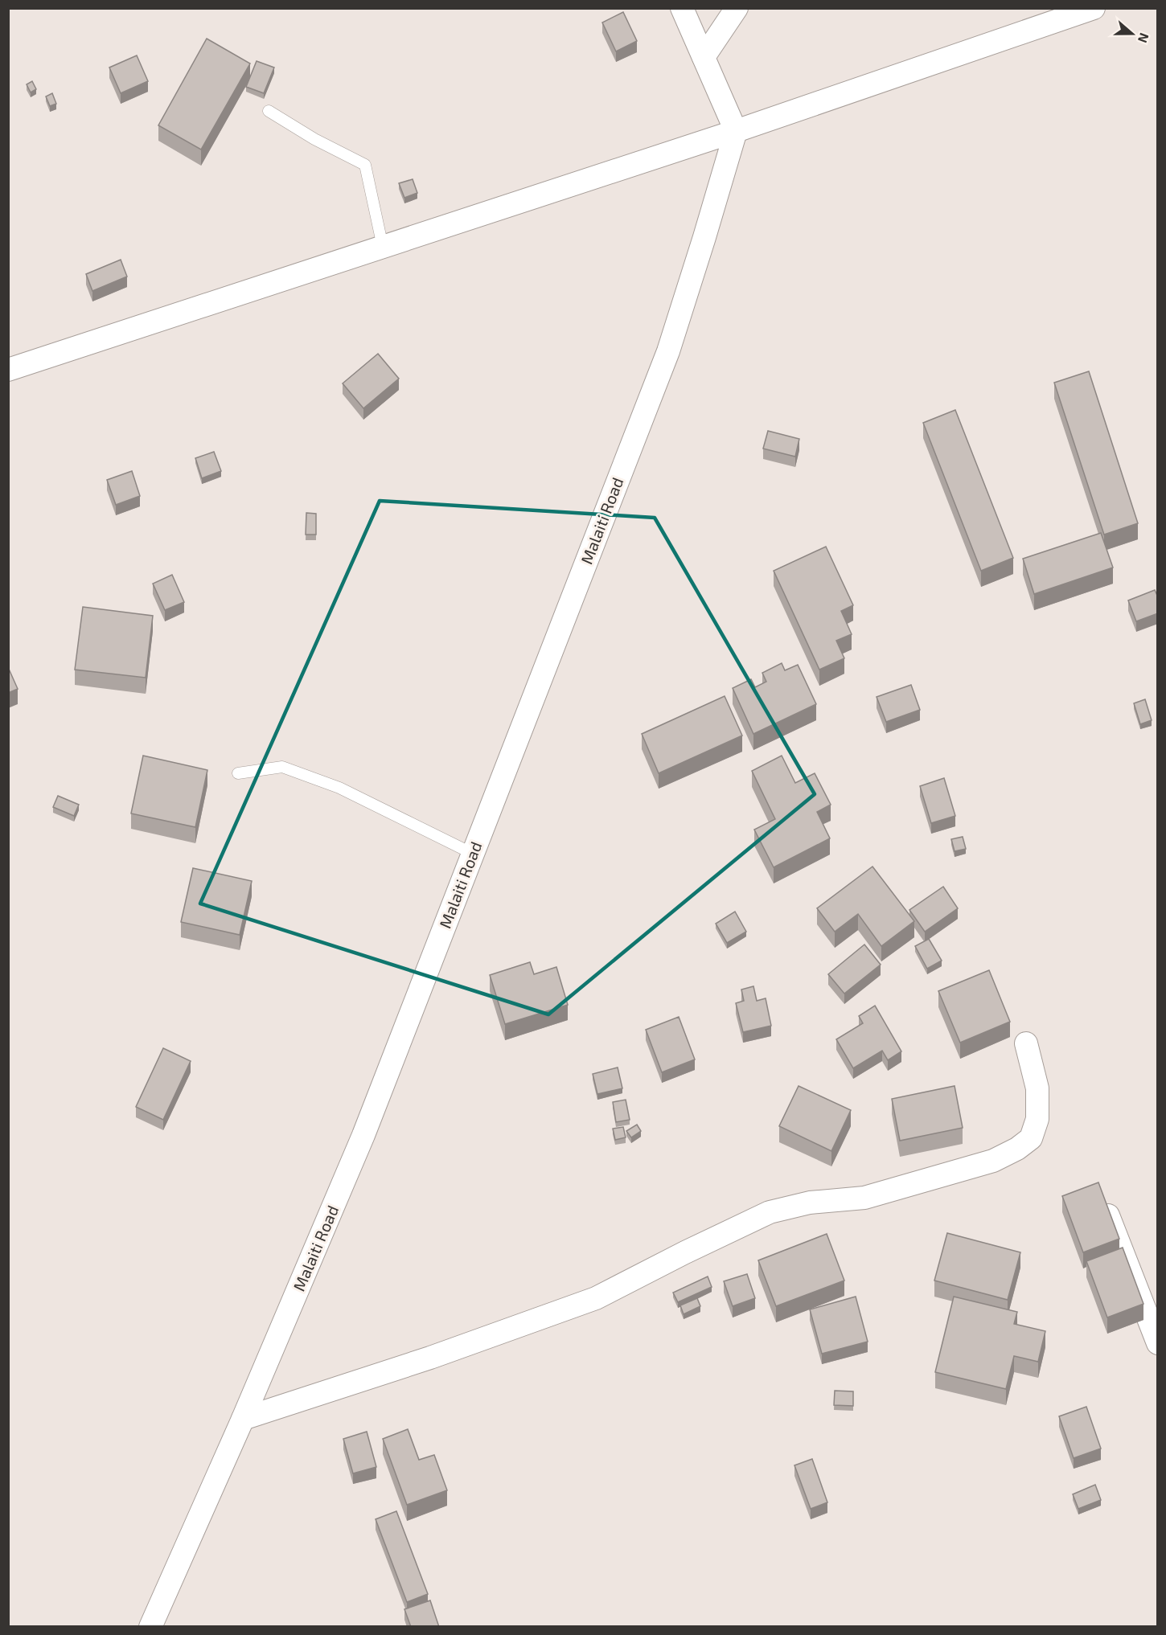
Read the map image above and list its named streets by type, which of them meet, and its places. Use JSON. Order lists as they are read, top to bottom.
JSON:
{
  "streets": {
    "street": ["Malaiti Road"]
  },
  "north": "right"
}
